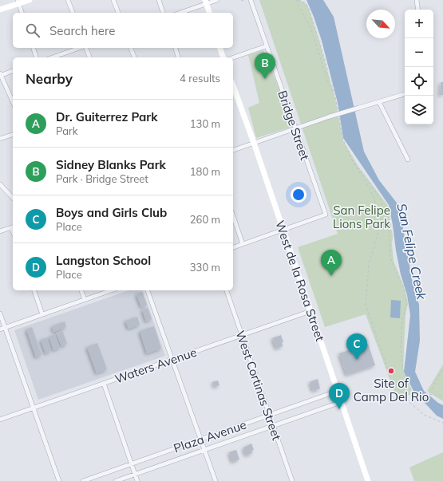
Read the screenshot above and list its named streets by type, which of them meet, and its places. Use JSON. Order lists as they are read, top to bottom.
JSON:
{
  "streets": {
    "street": [
      "Bridge Street",
      "West de la Rosa Street",
      "Waters Avenue",
      "West Cortinas Street",
      "Plaza Avenue"
    ]
  },
  "crossings": [
    ["Bridge Street", "West de la Rosa Street"],
    ["West de la Rosa Street", "Waters Avenue"],
    ["West de la Rosa Street", "Plaza Avenue"],
    ["Waters Avenue", "West Cortinas Street"],
    ["West Cortinas Street", "Plaza Avenue"]
  ],
  "water": ["San Felipe Creek"],
  "parks": ["San Felipe Lions Park"],
  "places": ["Site of Camp Del Rio"],
  "north": "bottom right",
  "page": {
    "map_buttons": ["+", "−"],
    "search": "Search here",
    "pins": [
      "B",
      "A",
      "C",
      "D"
    ],
    "heading": ["Nearby", "4 results"],
    "list": [
      {
        "mark": "A",
        "name": "Dr. Guiterrez Park",
        "note": "Park",
        "value": "130 m"
      },
      {
        "mark": "B",
        "name": "Sidney Blanks Park",
        "note": "Park · Bridge Street",
        "value": "180 m"
      },
      {
        "mark": "C",
        "name": "Boys and Girls Club",
        "note": "Place",
        "value": "260 m"
      },
      {
        "mark": "D",
        "name": "Langston School",
        "note": "Place",
        "value": "330 m"
      }
    ]
  }
}
